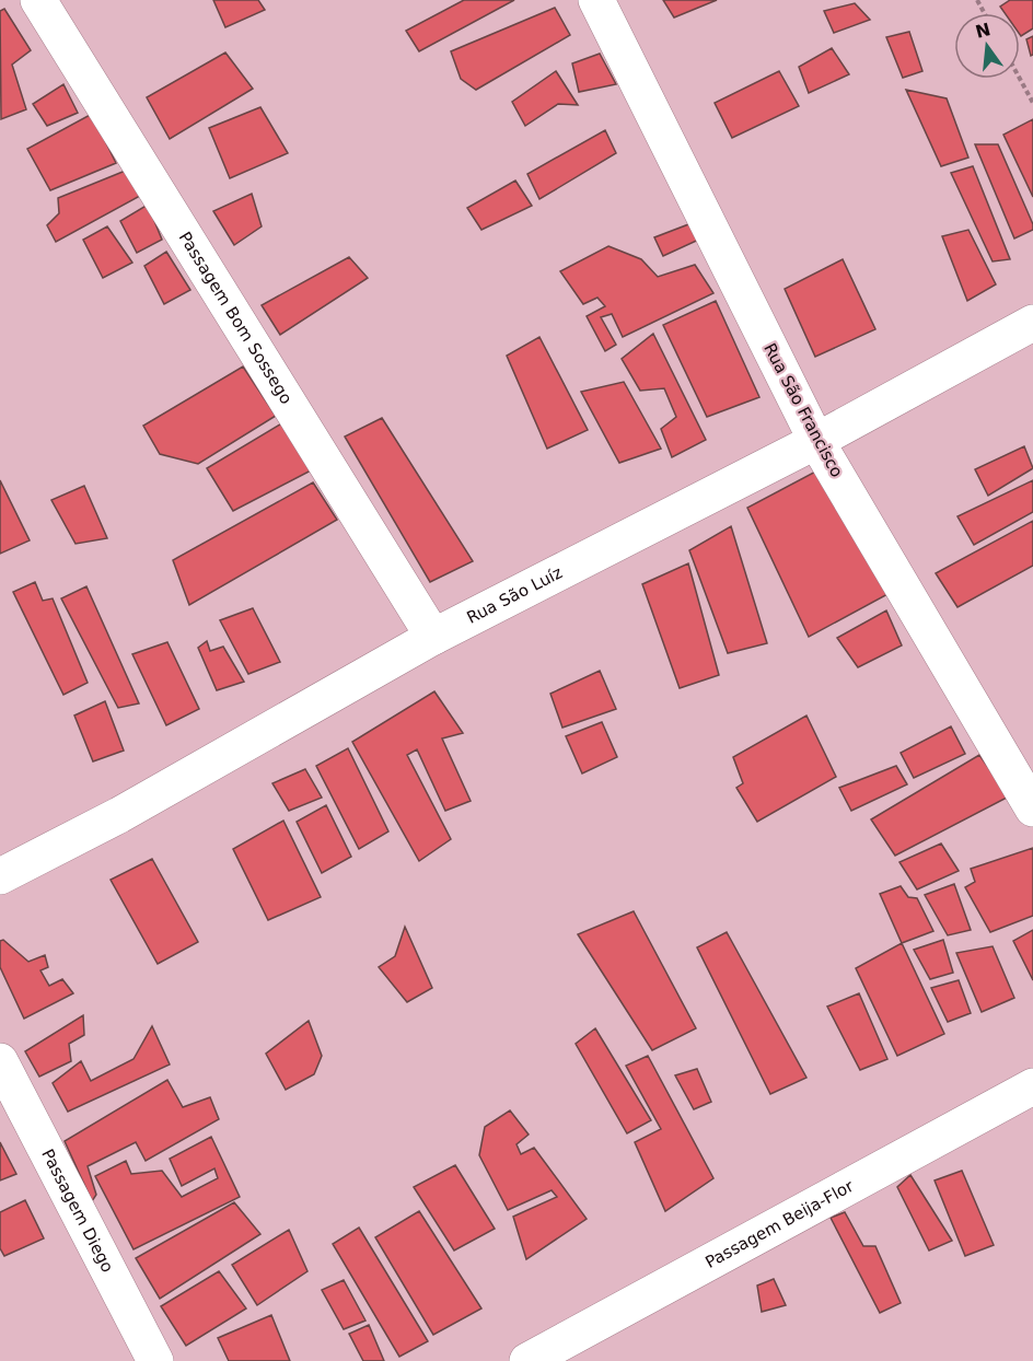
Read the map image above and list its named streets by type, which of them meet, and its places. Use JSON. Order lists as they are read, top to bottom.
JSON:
{
  "streets": {
    "street": [
      "Passagem Bom Sossego",
      "Rua São Francisco",
      "Rua São Luíz",
      "Passagem Diego",
      "Passagem Beija-Flor"
    ]
  },
  "crossings": [
    ["Passagem Bom Sossego", "Rua São Luíz"],
    ["Rua São Francisco", "Rua São Luíz"]
  ],
  "north": "top"
}
